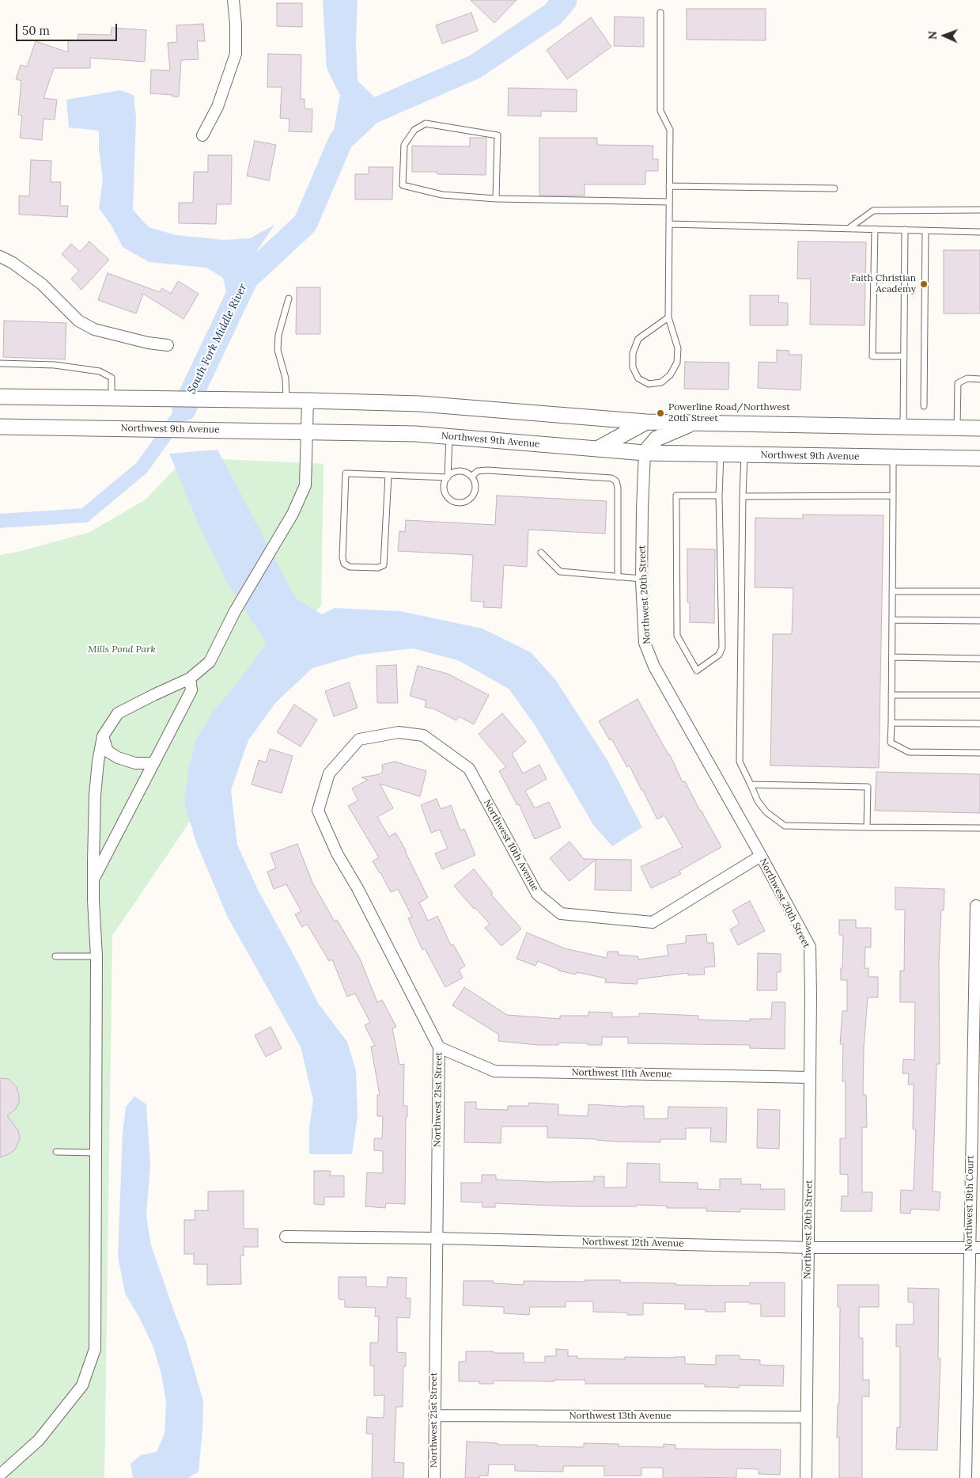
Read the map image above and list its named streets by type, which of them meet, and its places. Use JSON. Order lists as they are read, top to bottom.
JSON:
{
  "streets": {
    "main road": ["Northwest 9th Avenue"],
    "street": [
      "Northwest 20th Street",
      "Northwest 10th Avenue",
      "Northwest 11th Avenue",
      "Northwest 21st Street",
      "Northwest 19th Court",
      "Northwest 12th Avenue",
      "Northwest 13th Avenue"
    ]
  },
  "crossings": [
    ["Northwest 9th Avenue", "Northwest 20th Street"],
    ["Northwest 20th Street", "Northwest 10th Avenue"],
    ["Northwest 20th Street", "Northwest 11th Avenue"],
    ["Northwest 20th Street", "Northwest 12th Avenue"],
    ["Northwest 20th Street", "Northwest 13th Avenue"],
    ["Northwest 10th Avenue", "Northwest 21st Street"],
    ["Northwest 11th Avenue", "Northwest 21st Street"],
    ["Northwest 21st Street", "Northwest 12th Avenue"],
    ["Northwest 21st Street", "Northwest 13th Avenue"],
    ["Northwest 19th Court", "Northwest 12th Avenue"]
  ],
  "water": ["South Fork Middle River"],
  "parks": ["Mills Pond Park"],
  "places": ["Faith Christian Academy", "Powerline Road/Northwest 20th Street"],
  "scale_bar": "50 m",
  "north": "left"
}
